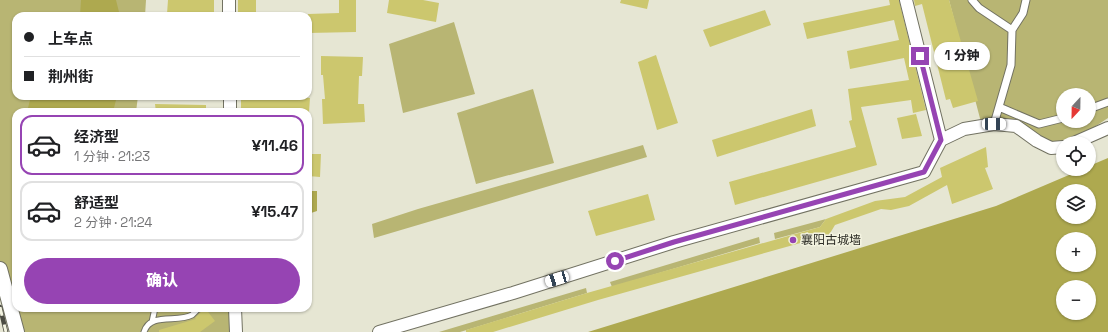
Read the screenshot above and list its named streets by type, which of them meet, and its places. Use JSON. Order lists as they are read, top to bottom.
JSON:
{
  "places": ["襄阳古城墙"],
  "north": "bottom",
  "page": {
    "banner": ["上车点", "荆州街"],
    "bubble": "1 分钟",
    "map_buttons": ["+", "−"],
    "list": [
      {
        "name": "经济型",
        "note": "1 分钟 · 21:23",
        "value": "¥11.46"
      },
      {
        "name": "舒适型",
        "note": "2 分钟 · 21:24",
        "value": "¥15.47"
      }
    ],
    "buttons": "确认"
  }
}
